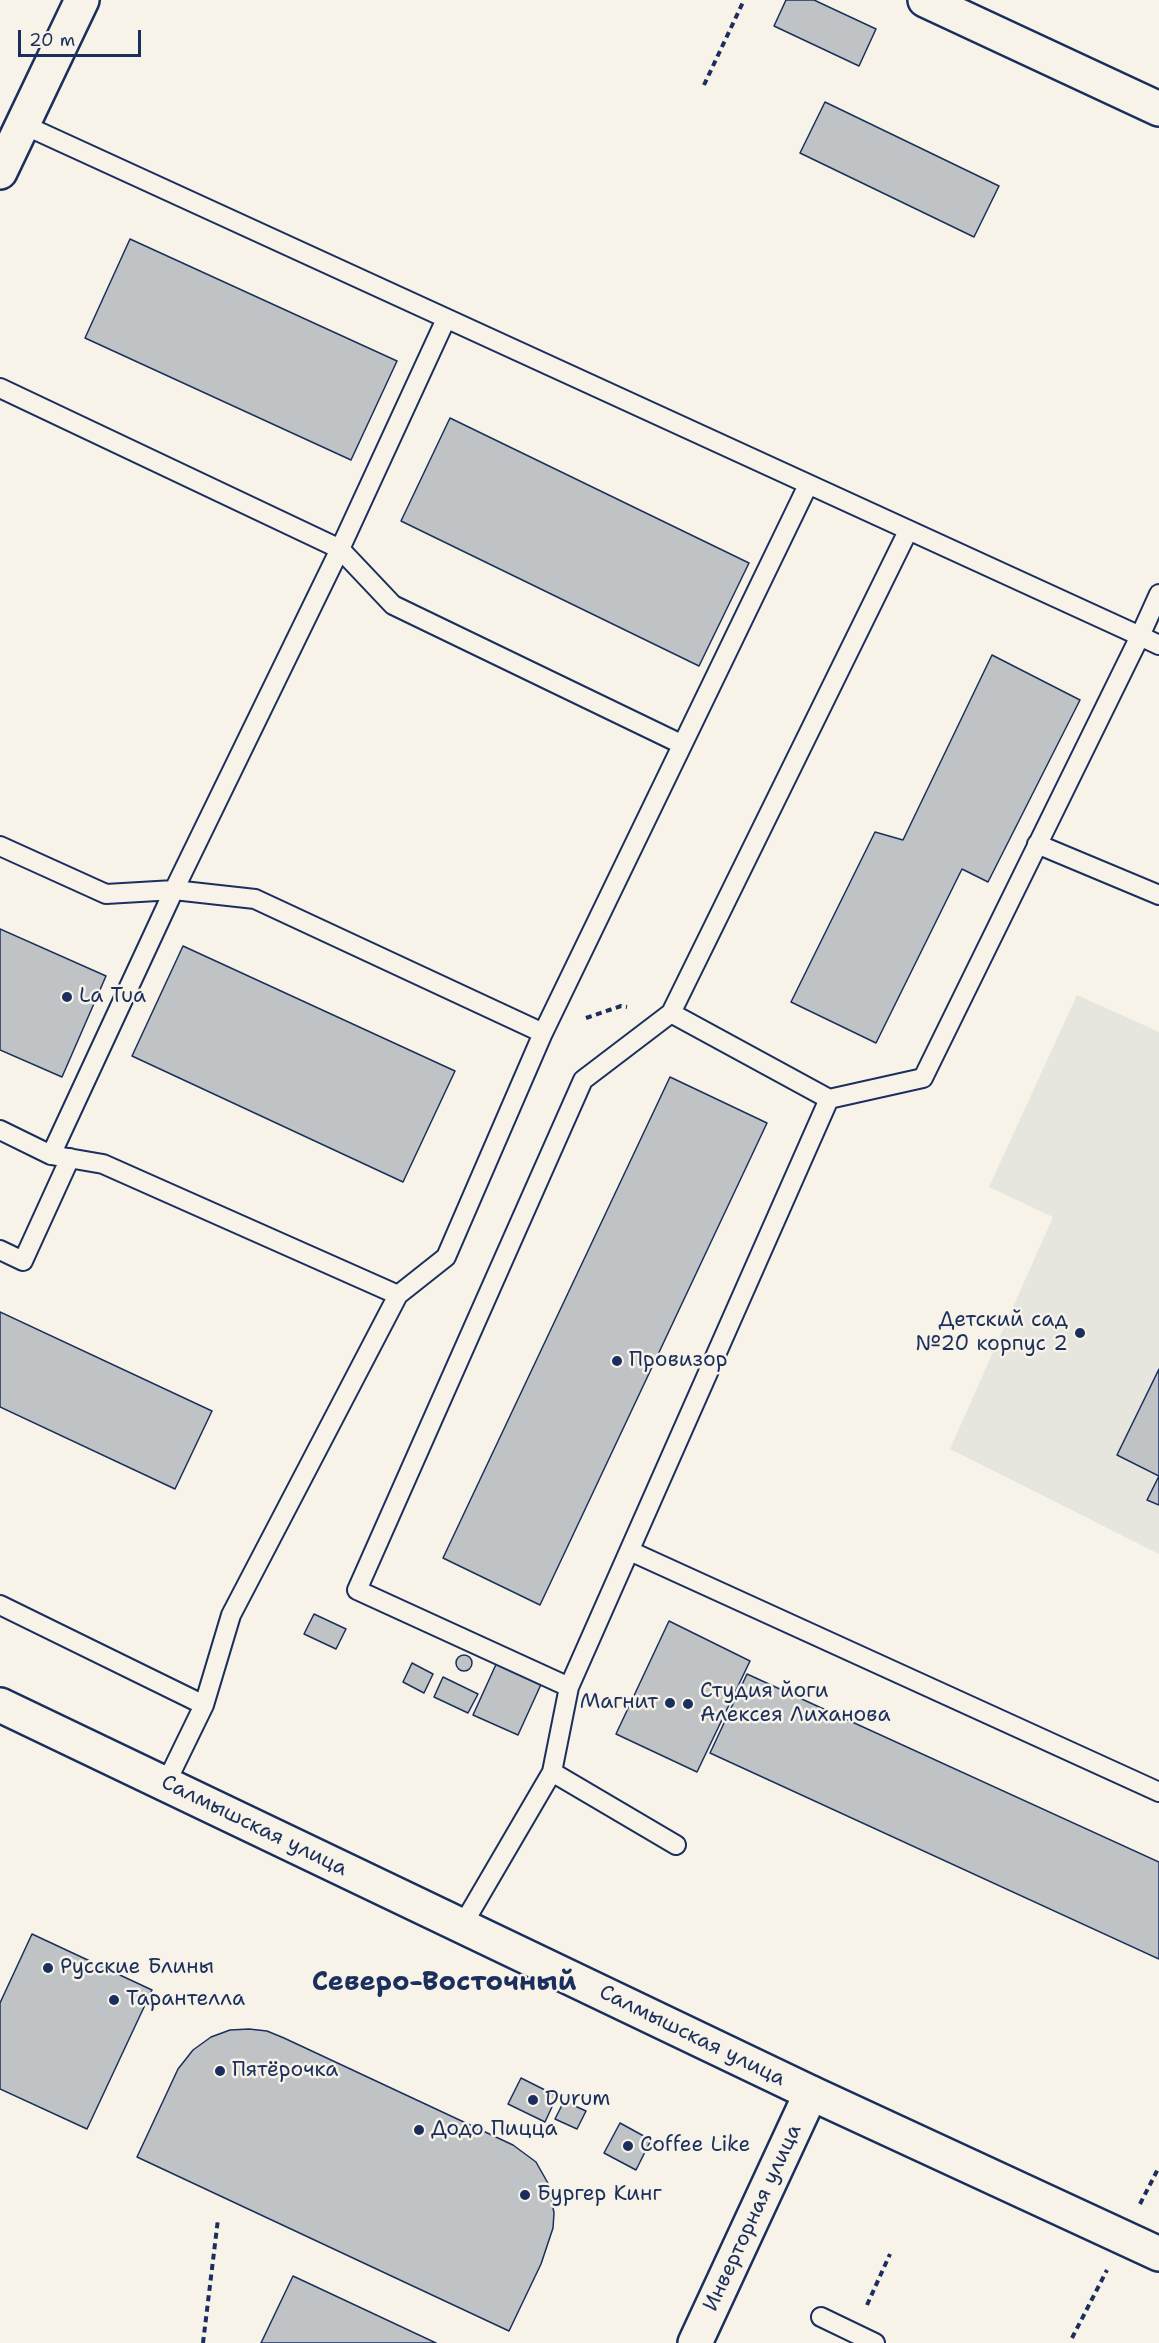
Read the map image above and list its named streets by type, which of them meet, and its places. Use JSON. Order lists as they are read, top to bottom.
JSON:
{
  "streets": {
    "main road": ["Салмышская улица", "Инверторная улица"]
  },
  "crossings": [
    ["Салмышская улица", "Инверторная улица"]
  ],
  "districts": ["Северо-Восточный"],
  "places": [
    "La Tua",
    "Детский сад №20 корпус 2",
    "Провизор",
    "Магнит",
    "Студия йоги Алексея Лиханова",
    "Русские Блины",
    "Тарантелла",
    "Пятёрочка",
    "Durum",
    "Додо Пицца",
    "Coffee Like",
    "Бургер Кинг"
  ],
  "scale_bar": "20 m"
}
